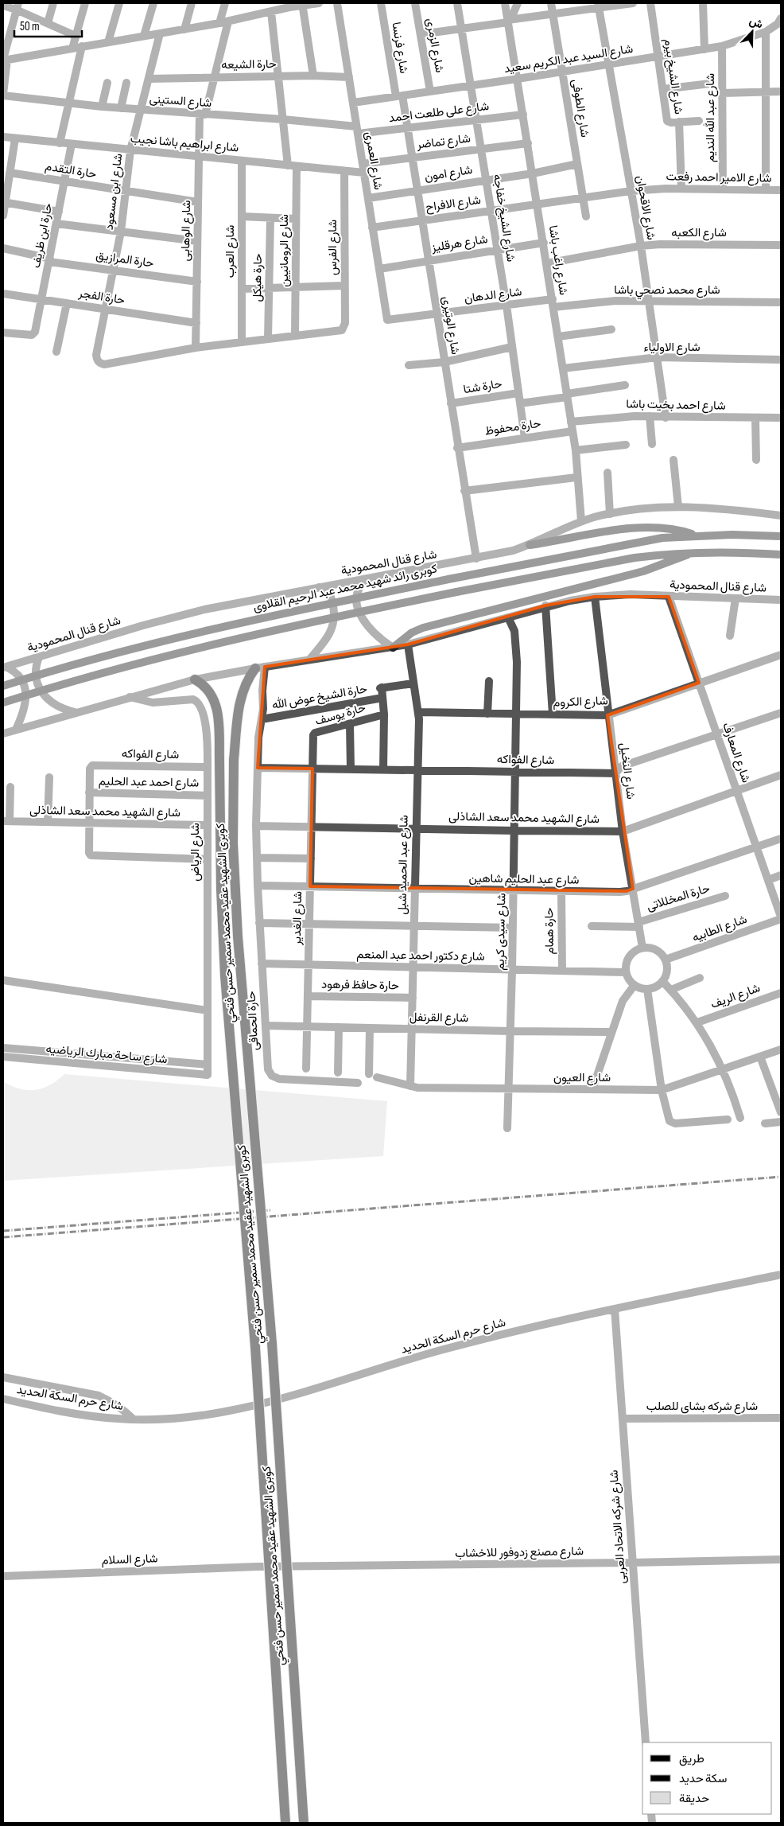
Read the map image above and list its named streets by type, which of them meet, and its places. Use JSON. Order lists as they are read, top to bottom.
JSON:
{
  "streets": {
    "main road": ["كوبرى رائد شهيد محمد عبد الرحيم القلاوى", "كوبرى الشهيد عقيد محمد سمير حسن فتحي"],
    "street": [
      "شارع الزمرى",
      "شارع فرنسا",
      "شارع السيد عبد الكريم سعيد",
      "حارة الشيعه",
      "شارع الشيخ بيرم",
      "شارع الستينى",
      "شارع الطوفى",
      "شارع على طلعت احمد",
      "شارع عبد الله النديم",
      "شارع تماضر",
      "شارع ابراهيم باشا نجيب",
      "شارع العمرى",
      "حارة التقدم",
      "شارع امون",
      "شارع الامير احمد رفعت",
      "شارع ابن مسعود",
      "شارع الافراح",
      "شارع الاقحوان",
      "شارع الشيخ خفاجه",
      "شارع الوهابى",
      "شارع الكعبه",
      "حارة ابن ظريف",
      "شارع هرقليز",
      "شارع الفرس",
      "شارع الرومانيين",
      "شارع العرب",
      "حارة المرازيق",
      "شارع راغب باشا",
      "حارة هيكل",
      "شارع محمد نصحي باشا",
      "شارع الدهان",
      "حارة الفجر",
      "شارع الوتيرى",
      "شارع الاولياء",
      "حارة شتا",
      "شارع احمد بخيت باشا",
      "حارة محفوظ",
      "شارع قنال المحمودية",
      "حارة الشيخ عوض الله",
      "شارع الكروم",
      "حارة يوسف",
      "شارع المعارف",
      "شارع الفواكه",
      "شارع النخيل",
      "شارع احمد عبد الحليم",
      "شارع الشهيد محمد سعد الشاذلى",
      "شارع الرياض",
      "شارع عبد الحميد شبل",
      "شارع عبد الحليم شاهين",
      "حارة المخللاتى",
      "شارع الغدير",
      "شارع الطابيه",
      "حارة همام",
      "شارع سيدى كريم",
      "شارع دكتور احمد عبد المنعم",
      "حارة حافظ فرهود",
      "شارع الريف",
      "شارع القرنفل",
      "حارة الحماقى",
      "شارع ساحة مبارك الرياضيه",
      "شارع العيون",
      "شارع حرم السكة الحديد",
      "شارع شركه بشاى للصلب",
      "شارع شركه الاتحاد العربى",
      "شارع مصنع زدوفور للاخشاب",
      "شارع السلام"
    ]
  },
  "crossings": [
    ["شارع الزمرى", "شارع السيد عبد الكريم سعيد"],
    ["شارع فرنسا", "شارع السيد عبد الكريم سعيد"],
    ["شارع فرنسا", "شارع الوتيرى"],
    ["شارع السيد عبد الكريم سعيد", "شارع الشيخ بيرم"],
    ["شارع السيد عبد الكريم سعيد", "شارع الطوفى"],
    ["شارع السيد عبد الكريم سعيد", "شارع عبد الله النديم"],
    ["شارع السيد عبد الكريم سعيد", "شارع العمرى"],
    ["شارع السيد عبد الكريم سعيد", "شارع الاقحوان"],
    ["شارع السيد عبد الكريم سعيد", "شارع الشيخ خفاجه"],
    ["شارع السيد عبد الكريم سعيد", "شارع راغب باشا"],
    ["شارع السيد عبد الكريم سعيد", "شارع الوتيرى"],
    ["حارة الشيعه", "شارع العمرى"],
    ["حارة الشيعه", "شارع ابن مسعود"],
    ["حارة الشيعه", "شارع الوهابى"],
    ["شارع الستينى", "شارع على طلعت احمد"],
    ["شارع الستينى", "شارع العمرى"],
    ["شارع الستينى", "شارع ابن مسعود"],
    ["شارع الستينى", "شارع الوهابى"],
    ["شارع الطوفى", "شارع امون"],
    ["شارع الطوفى", "شارع الامير احمد رفعت"],
    ["شارع على طلعت احمد", "شارع العمرى"],
    ["شارع على طلعت احمد", "شارع الشيخ خفاجه"],
    ["شارع على طلعت احمد", "شارع راغب باشا"],
    ["شارع على طلعت احمد", "شارع الوتيرى"],
    ["شارع عبد الله النديم", "شارع الامير احمد رفعت"],
    ["شارع تماضر", "شارع العمرى"],
    ["شارع تماضر", "شارع الشيخ خفاجه"],
    ["شارع تماضر", "شارع راغب باشا"],
    ["شارع تماضر", "شارع الوتيرى"],
    ["شارع ابراهيم باشا نجيب", "شارع العمرى"],
    ["شارع ابراهيم باشا نجيب", "شارع ابن مسعود"],
    ["شارع ابراهيم باشا نجيب", "شارع الوهابى"],
    ["شارع ابراهيم باشا نجيب", "حارة ابن ظريف"],
    ["شارع ابراهيم باشا نجيب", "شارع الفرس"],
    ["شارع ابراهيم باشا نجيب", "شارع الرومانيين"],
    ["شارع ابراهيم باشا نجيب", "شارع العرب"],
    ["شارع العمرى", "شارع امون"],
    ["شارع العمرى", "شارع الافراح"],
    ["شارع العمرى", "شارع هرقليز"],
    ["شارع العمرى", "شارع الدهان"],
    ["حارة التقدم", "شارع ابن مسعود"],
    ["حارة التقدم", "شارع الوهابى"],
    ["حارة التقدم", "حارة ابن ظريف"],
    ["شارع امون", "شارع الشيخ خفاجه"],
    ["شارع امون", "شارع راغب باشا"],
    ["شارع امون", "شارع الوتيرى"],
    ["شارع الامير احمد رفعت", "شارع الافراح"],
    ["شارع الامير احمد رفعت", "شارع الاقحوان"],
    ["شارع الامير احمد رفعت", "شارع راغب باشا"],
    ["شارع ابن مسعود", "شارع الوهابى"],
    ["شارع ابن مسعود", "حارة المرازيق"],
    ["شارع ابن مسعود", "حارة الفجر"],
    ["شارع الافراح", "شارع الشيخ خفاجه"],
    ["شارع الافراح", "شارع راغب باشا"],
    ["شارع الافراح", "شارع الوتيرى"],
    ["شارع الاقحوان", "شارع الكعبه"],
    ["شارع الاقحوان", "شارع محمد نصحي باشا"],
    ["شارع الاقحوان", "شارع الاولياء"],
    ["شارع الاقحوان", "شارع احمد بخيت باشا"],
    ["شارع الشيخ خفاجه", "شارع هرقليز"],
    ["شارع الشيخ خفاجه", "شارع الدهان"],
    ["شارع الشيخ خفاجه", "حارة شتا"],
    ["شارع الشيخ خفاجه", "حارة محفوظ"],
    ["شارع الوهابى", "حارة المرازيق"],
    ["شارع الوهابى", "حارة الفجر"],
    ["شارع الكعبه", "شارع راغب باشا"],
    ["حارة ابن ظريف", "حارة المرازيق"],
    ["حارة ابن ظريف", "حارة الفجر"],
    ["شارع هرقليز", "شارع راغب باشا"],
    ["شارع هرقليز", "شارع الوتيرى"],
    ["شارع الفرس", "شارع الرومانيين"],
    ["شارع راغب باشا", "شارع محمد نصحي باشا"],
    ["شارع راغب باشا", "شارع الدهان"],
    ["شارع راغب باشا", "شارع الاولياء"],
    ["شارع راغب باشا", "شارع احمد بخيت باشا"],
    ["شارع راغب باشا", "حارة محفوظ"],
    ["شارع راغب باشا", "شارع قنال المحمودية"],
    ["شارع محمد نصحي باشا", "شارع الدهان"],
    ["شارع الدهان", "شارع الوتيرى"],
    ["شارع الوتيرى", "حارة شتا"],
    ["شارع الوتيرى", "حارة محفوظ"],
    ["شارع الوتيرى", "شارع قنال المحمودية"],
    ["شارع قنال المحمودية", "شارع المعارف"],
    ["شارع قنال المحمودية", "شارع النخيل"],
    ["شارع قنال المحمودية", "شارع الرياض"],
    ["شارع قنال المحمودية", "شارع عبد الحميد شبل"],
    ["شارع قنال المحمودية", "كوبرى الشهيد عقيد محمد سمير حسن فتحي"],
    ["شارع قنال المحمودية", "شارع سيدى كريم"],
    ["شارع الكروم", "شارع المعارف"],
    ["شارع الكروم", "شارع النخيل"],
    ["شارع الكروم", "شارع عبد الحميد شبل"],
    ["شارع الكروم", "شارع سيدى كريم"],
    ["حارة يوسف", "شارع الفواكه"],
    ["حارة يوسف", "شارع الغدير"],
    ["شارع المعارف", "شارع الشهيد محمد سعد الشاذلى"],
    ["شارع المعارف", "شارع عبد الحليم شاهين"],
    ["شارع المعارف", "شارع الطابيه"],
    ["شارع الفواكه", "شارع النخيل"],
    ["شارع الفواكه", "شارع احمد عبد الحليم"],
    ["شارع الفواكه", "شارع الرياض"],
    ["شارع الفواكه", "شارع عبد الحميد شبل"],
    ["شارع الفواكه", "شارع الغدير"],
    ["شارع الفواكه", "شارع سيدى كريم"],
    ["شارع الفواكه", "حارة الحماقى"],
    ["شارع النخيل", "شارع الشهيد محمد سعد الشاذلى"],
    ["شارع النخيل", "شارع عبد الحليم شاهين"],
    ["شارع النخيل", "حارة المخللاتى"],
    ["شارع النخيل", "شارع الطابيه"],
    ["شارع النخيل", "شارع دكتور احمد عبد المنعم"],
    ["شارع احمد عبد الحليم", "شارع الرياض"],
    ["شارع الشهيد محمد سعد الشاذلى", "شارع الرياض"],
    ["شارع الشهيد محمد سعد الشاذلى", "شارع عبد الحميد شبل"],
    ["شارع الشهيد محمد سعد الشاذلى", "شارع الغدير"],
    ["شارع الشهيد محمد سعد الشاذلى", "شارع سيدى كريم"],
    ["شارع الشهيد محمد سعد الشاذلى", "حارة الحماقى"],
    ["شارع الرياض", "شارع ساحة مبارك الرياضيه"],
    ["شارع عبد الحميد شبل", "شارع عبد الحليم شاهين"],
    ["شارع عبد الحميد شبل", "شارع دكتور احمد عبد المنعم"],
    ["شارع عبد الحميد شبل", "حارة حافظ فرهود"],
    ["شارع عبد الحميد شبل", "شارع القرنفل"],
    ["شارع عبد الحميد شبل", "شارع العيون"],
    ["شارع عبد الحليم شاهين", "شارع الغدير"],
    ["شارع عبد الحليم شاهين", "حارة همام"],
    ["شارع عبد الحليم شاهين", "شارع سيدى كريم"],
    ["شارع عبد الحليم شاهين", "حارة الحماقى"],
    ["شارع الغدير", "شارع دكتور احمد عبد المنعم"],
    ["شارع الغدير", "حارة حافظ فرهود"],
    ["شارع الغدير", "شارع القرنفل"],
    ["شارع الطابيه", "شارع دكتور احمد عبد المنعم"],
    ["حارة همام", "شارع دكتور احمد عبد المنعم"],
    ["شارع سيدى كريم", "شارع دكتور احمد عبد المنعم"],
    ["شارع سيدى كريم", "شارع القرنفل"],
    ["شارع سيدى كريم", "شارع العيون"],
    ["شارع دكتور احمد عبد المنعم", "حارة الحماقى"],
    ["شارع القرنفل", "حارة الحماقى"],
    ["شارع القرنفل", "شارع العيون"],
    ["شارع حرم السكة الحديد", "شارع شركه الاتحاد العربى"],
    ["شارع شركه بشاى للصلب", "شارع شركه الاتحاد العربى"],
    ["شارع شركه الاتحاد العربى", "شارع مصنع زدوفور للاخشاب"],
    ["شارع مصنع زدوفور للاخشاب", "شارع السلام"]
  ],
  "legend": ["طريق", "سكة حديد", "حديقة"],
  "scale_bar": "50 m",
  "north": "top right"
}
